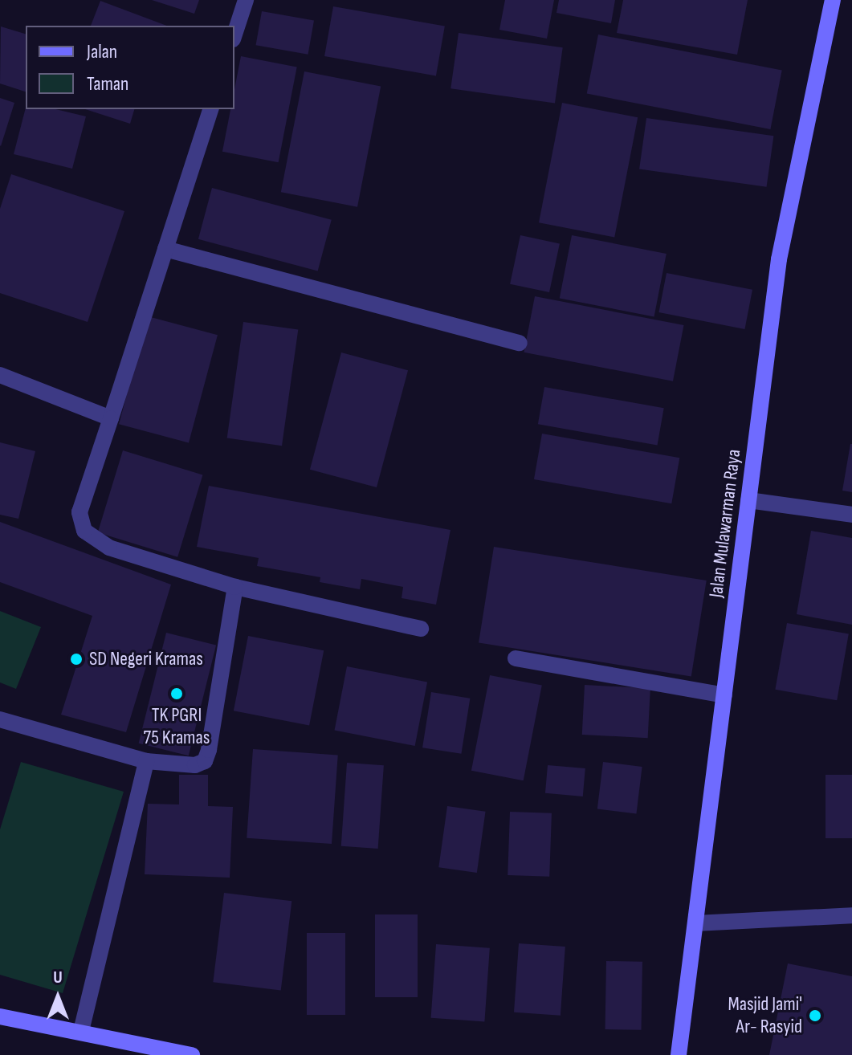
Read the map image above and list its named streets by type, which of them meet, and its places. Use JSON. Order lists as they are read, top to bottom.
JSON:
{
  "streets": {
    "main road": ["Jalan Mulawarman Raya"]
  },
  "places": ["SD Negeri Kramas", "TK PGRI 75 Kramas", "Masjid Jami' Ar- Rasyid"],
  "legend": ["Jalan", "Taman"],
  "north": "top"
}
